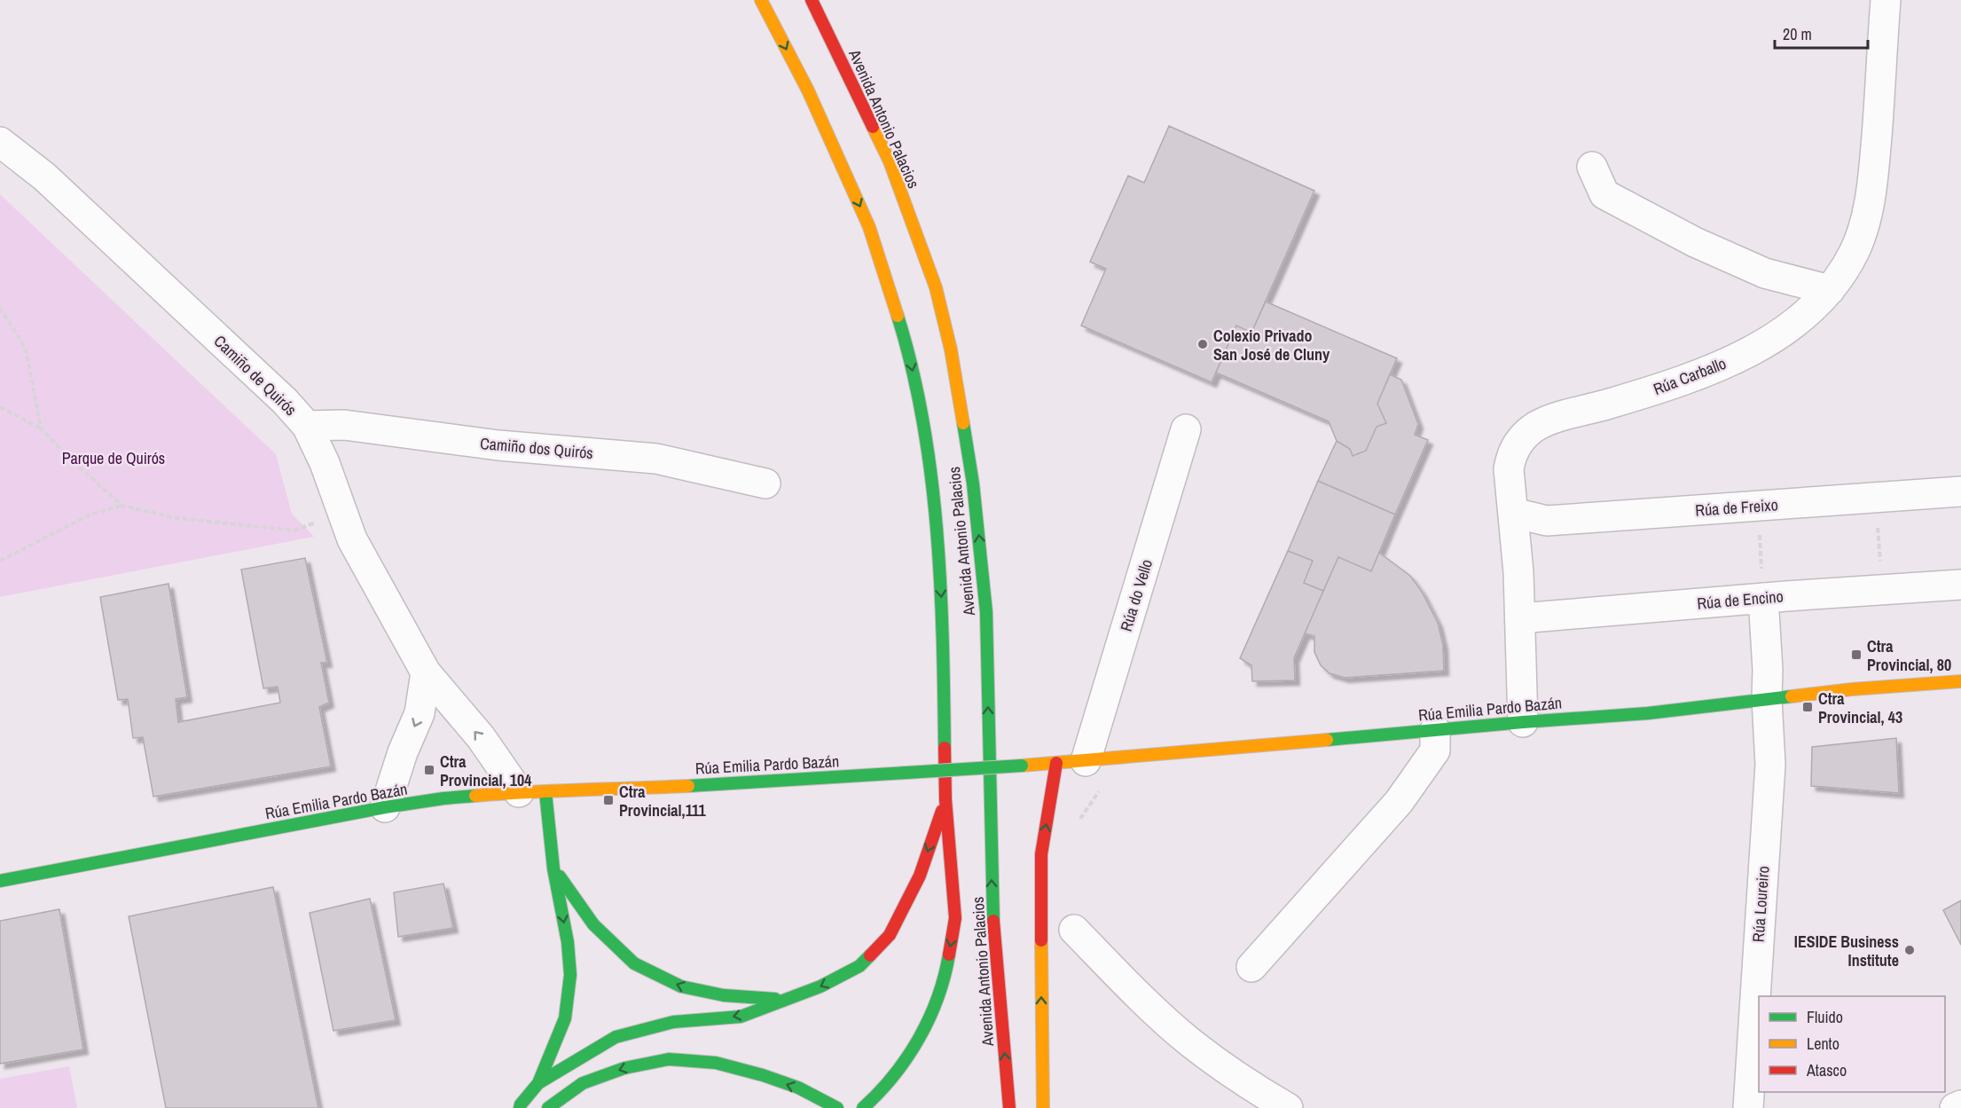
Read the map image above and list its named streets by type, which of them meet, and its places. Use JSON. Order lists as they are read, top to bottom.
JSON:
{
  "streets": {
    "main road": ["Avenida Antonio Palacios", "Rúa Emilia Pardo Bazán"],
    "street": [
      "Camiño de Quirós",
      "Rúa Carballo",
      "Camiño dos Quirós",
      "Rúa de Freixo",
      "Rúa do Vello",
      "Rúa de Encino",
      "Rúa Loureiro"
    ]
  },
  "crossings": [
    ["Camiño de Quirós", "Camiño dos Quirós"],
    ["Camiño de Quirós", "Rúa Emilia Pardo Bazán"],
    ["Rúa Carballo", "Rúa de Freixo"],
    ["Rúa Carballo", "Rúa de Encino"],
    ["Rúa Carballo", "Rúa Emilia Pardo Bazán"],
    ["Rúa do Vello", "Rúa Emilia Pardo Bazán"],
    ["Rúa de Encino", "Rúa Loureiro"],
    ["Rúa Emilia Pardo Bazán", "Rúa Loureiro"]
  ],
  "parks": ["Parque de Quirós"],
  "places": {
    "other": ["Colexio Privado San José de Cluny", "IESIDE Business Institute"],
    "transit": [
      "Ctra Provincial, 80",
      "Ctra Provincial, 43",
      "Ctra Provincial, 104",
      "Ctra Provincial,111"
    ]
  },
  "legend": ["Fluido", "Lento", "Atasco"],
  "scale_bar": "20 m"
}
